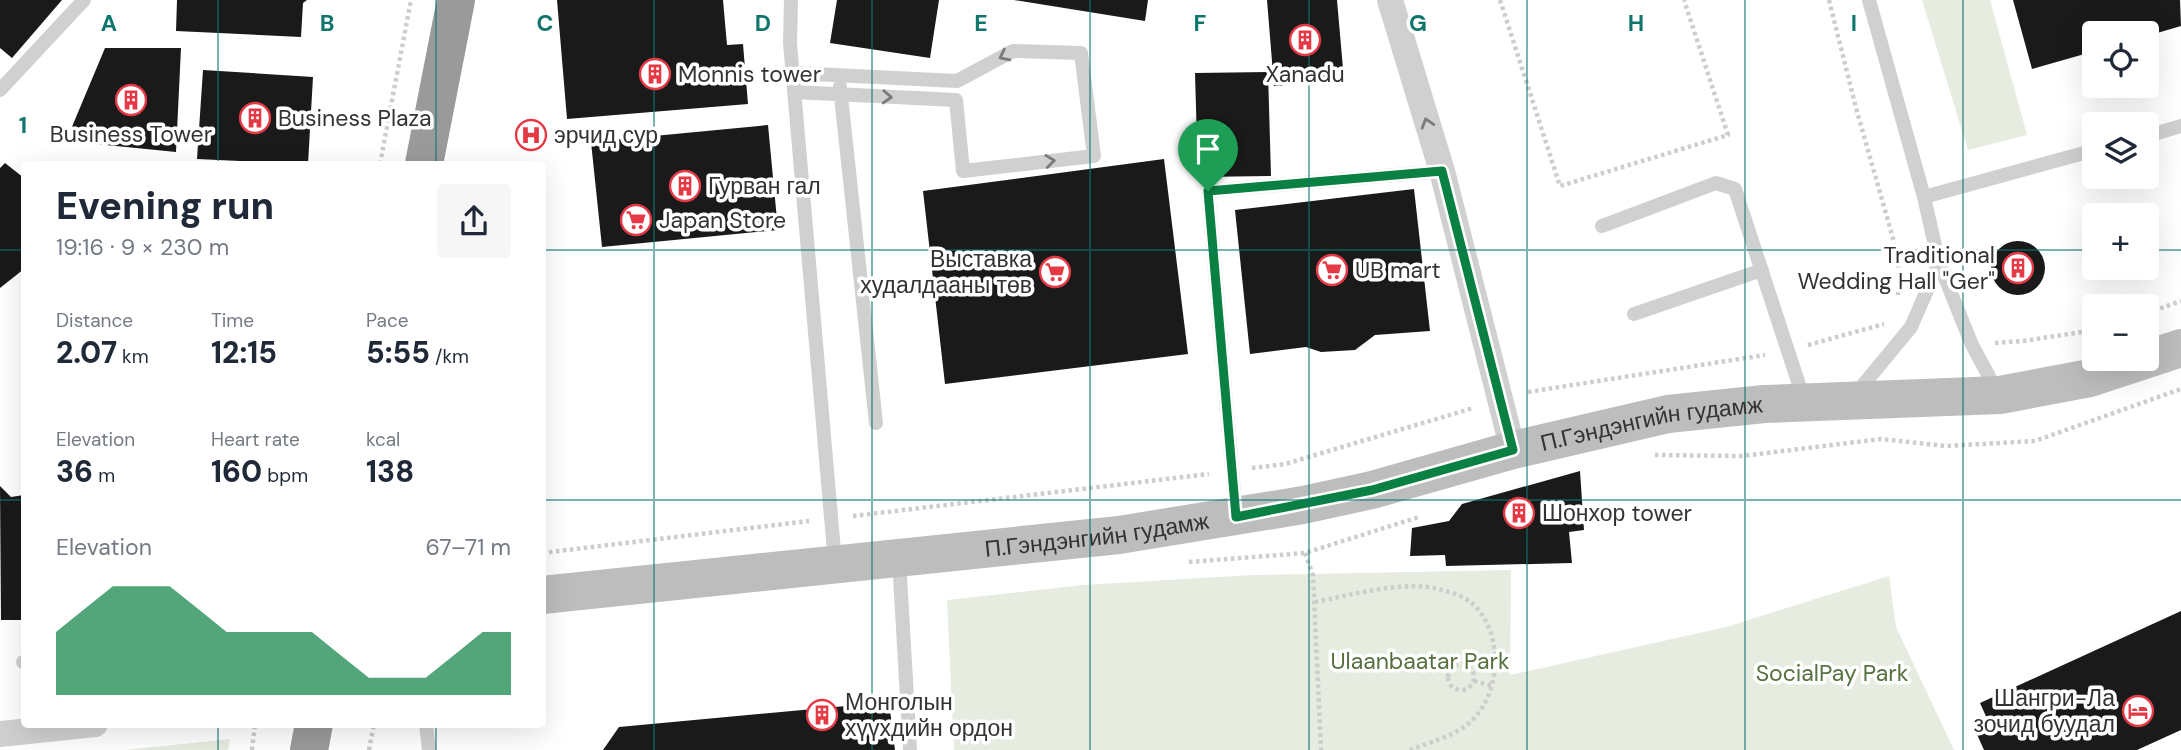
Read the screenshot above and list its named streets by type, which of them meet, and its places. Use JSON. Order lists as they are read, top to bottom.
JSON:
{
  "streets": {
    "street": ["П.Гэндэнгийн гудамж"]
  },
  "parks": ["Ulaanbaatar Park", "SocialPay Park"],
  "places": {
    "building": [
      "Xanadu",
      "Monnis tower",
      "Business Tower",
      "Business Plaza",
      "Гурван гал",
      "Traditional Wedding Hall \"Ger\"",
      "Шонхор tower",
      "Монголын хүүхдийн ордон"
    ],
    "hospital": ["эрчид сур"],
    "supermarket": ["Japan Store", "UB mart", "Выставка худалдааны төв"],
    "hotel": ["Шангри-Ла зочид буудал"]
  },
  "page": {
    "map_buttons": ["+", "−"],
    "heading": ["Evening run", "19:16 · 9 × 230 m"],
    "stats": [
      ["Distance", "2.07 km"],
      ["Time", "12:15"],
      ["Pace", "5:55 /km"],
      ["Elevation", "36 m"],
      ["Heart rate", "160 bpm"],
      ["kcal", "138"]
    ],
    "chart": ["Elevation", "67–71 m"]
  },
  "grid": {
    "columns": [
      "A",
      "B",
      "C",
      "D",
      "E",
      "F",
      "G",
      "H",
      "I"
    ],
    "rows": ["1"]
  }
}
